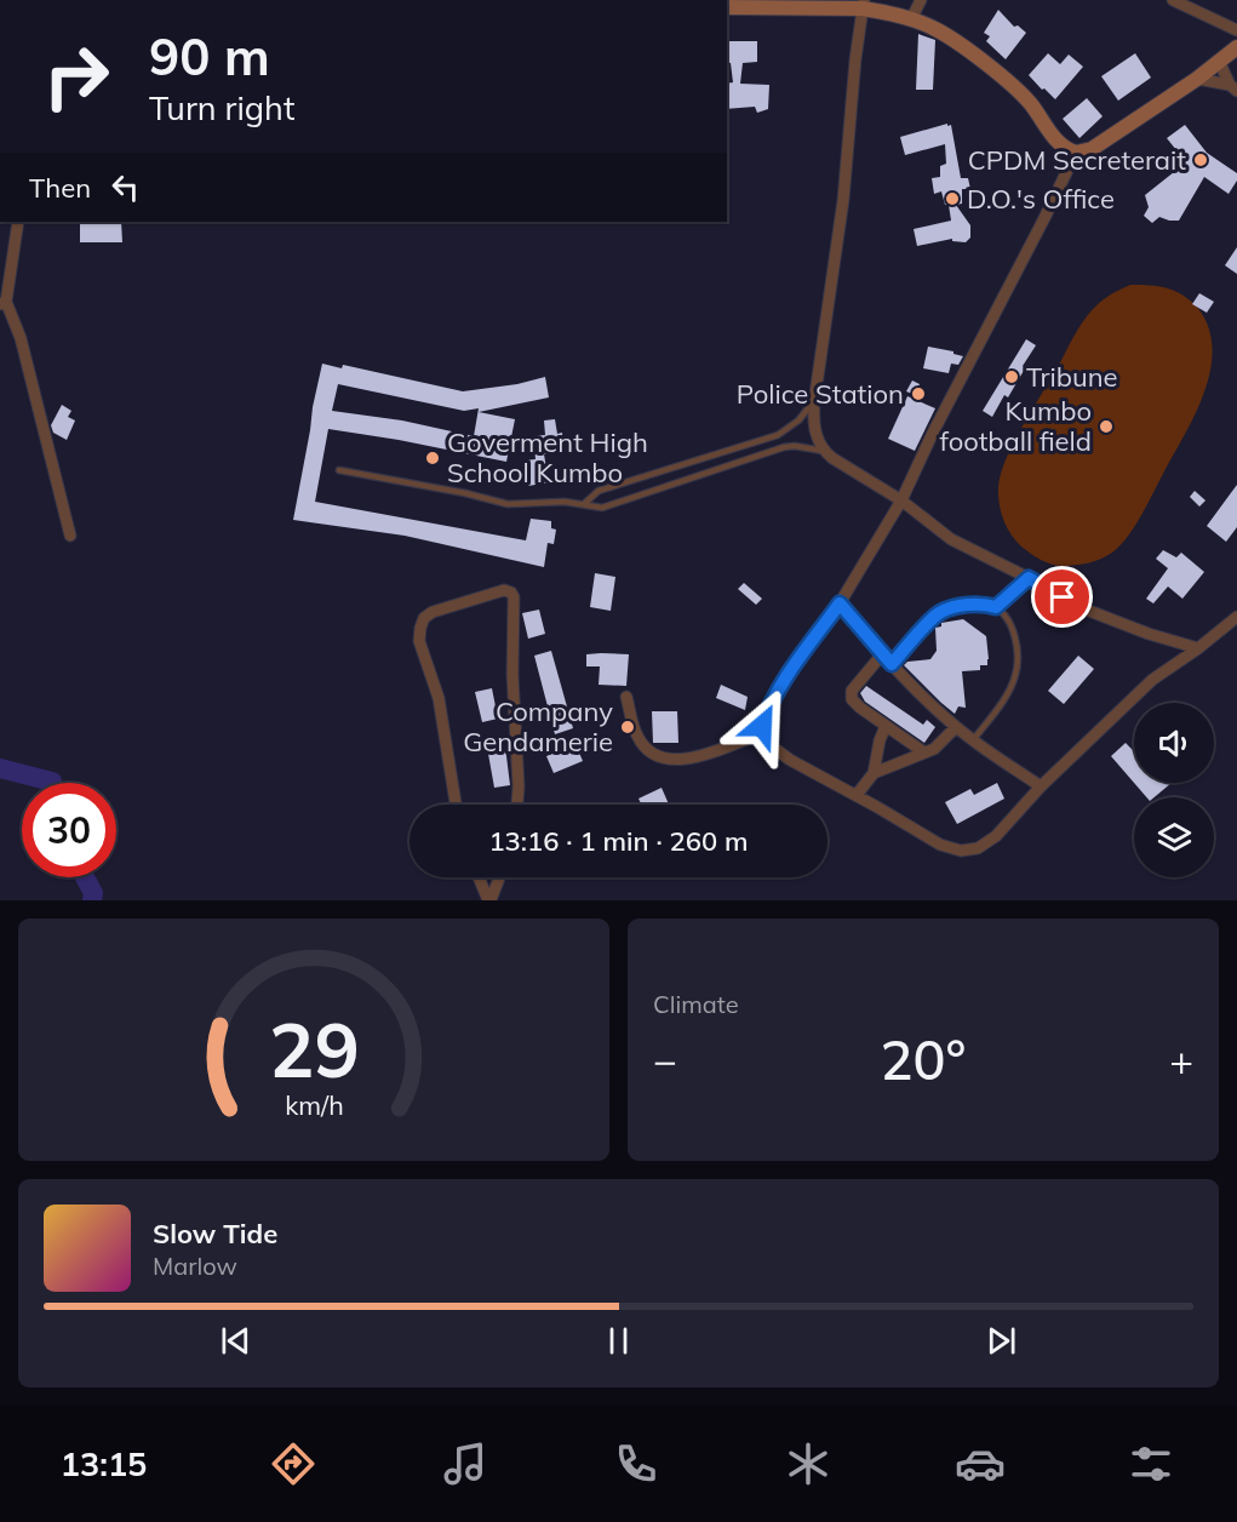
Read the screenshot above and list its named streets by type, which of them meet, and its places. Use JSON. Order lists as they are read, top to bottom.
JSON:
{
  "places": [
    "CPDM Secreterait",
    "D.O.'s Office",
    "Tribune",
    "Police Station",
    "Kumbo football field",
    "Goverment High School Kumbo",
    "Company Gendamerie"
  ],
  "page": {
    "turn": ["90 m", "Turn right"],
    "then": "Then",
    "limit": "30",
    "trip": "13:16 · 1 min · 260 m",
    "tile": "Climate",
    "heat": ["−", "20°", "+"],
    "song": ["Slow Tide", "Marlow"],
    "tabs": "13:15",
    "gauge": ["29", "km/h"]
  }
}
